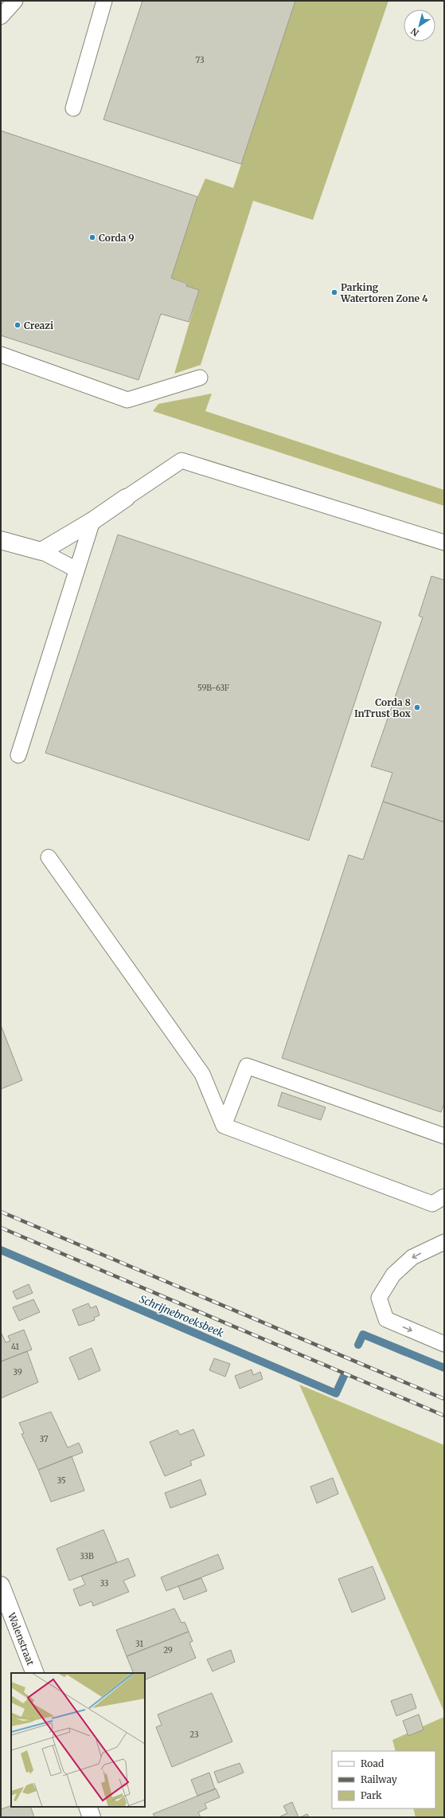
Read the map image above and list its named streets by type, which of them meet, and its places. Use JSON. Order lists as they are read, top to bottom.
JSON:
{
  "streets": {
    "street": ["Walenstraat"]
  },
  "water": ["Schrijnebroeksbeek"],
  "places": [
    "Corda 9",
    "Parking Watertoren Zone 4",
    "Creazi",
    "Corda 8 InTrust Box"
  ],
  "house_numbers": [
    "73",
    "59B-63F",
    "41",
    "39",
    "37",
    "35",
    "33B",
    "33",
    "31",
    "29",
    "23"
  ],
  "legend": ["Road", "Railway", "Park"],
  "north": "bottom left"
}
